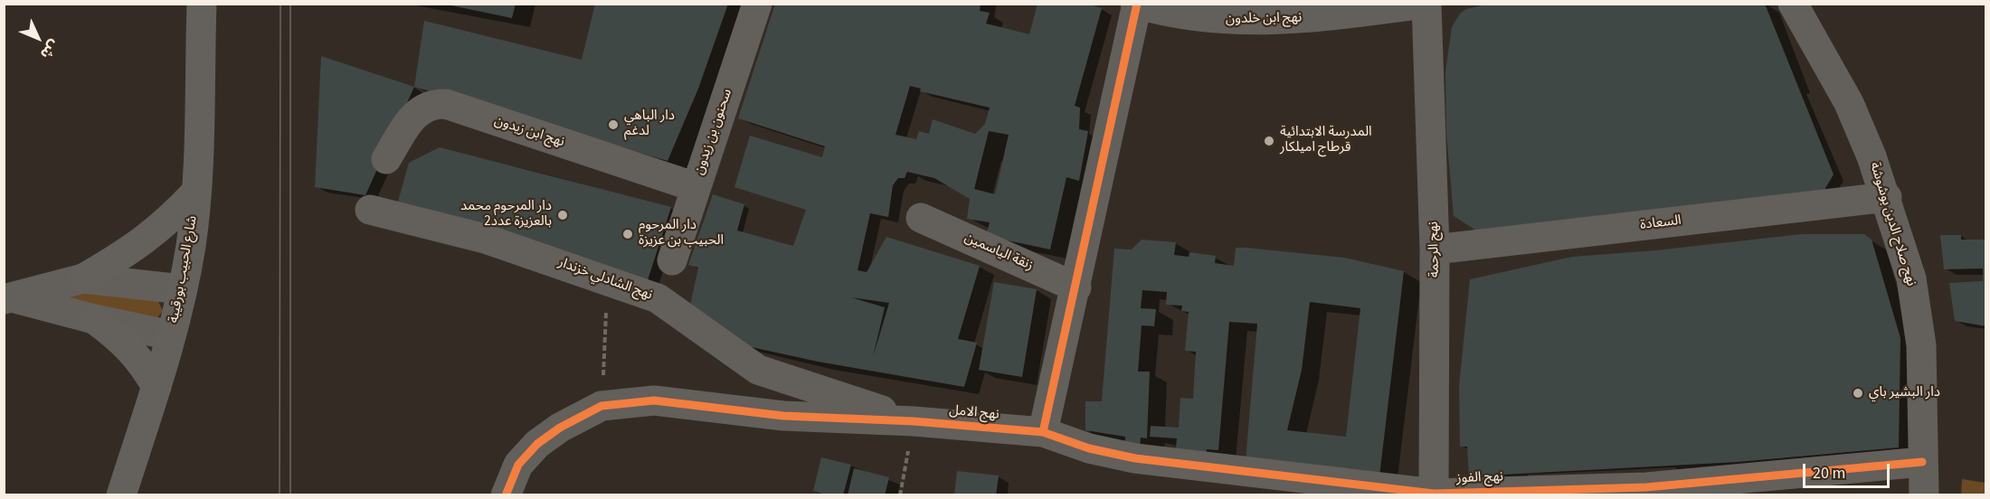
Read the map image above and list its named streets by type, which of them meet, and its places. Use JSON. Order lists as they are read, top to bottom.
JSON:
{
  "streets": {
    "main road": ["شارع الحبيب بورقيبة"],
    "street": [
      "نهج ابن خلدون",
      "نهج ابن زيدون",
      "سحنون بن زيدون",
      "السعادة",
      "نهج صلاح الدين بوشوشة",
      "نهج الرحمة",
      "زنقة الياسمين",
      "نهج الشادلي خزندار",
      "نهج الامل",
      "نهج الفوز"
    ]
  },
  "crossings": [
    ["نهج ابن خلدون", "نهج الرحمة"],
    ["نهج ابن زيدون", "سحنون بن زيدون"],
    ["السعادة", "نهج صلاح الدين بوشوشة"],
    ["السعادة", "نهج الرحمة"],
    ["نهج صلاح الدين بوشوشة", "نهج الفوز"],
    ["نهج الرحمة", "نهج الفوز"],
    ["نهج الشادلي خزندار", "نهج الامل"],
    ["نهج الامل", "نهج الفوز"]
  ],
  "places": [
    "دار الباهي لدغم",
    "المدرسة الابتدائية قرطاج اميلكار",
    "دار المرحوم محمد بالعزيزة عدد2",
    "دار المرحوم الحبيب بن عزيزة",
    "دار البشير باي"
  ],
  "scale_bar": "20 m",
  "north": "bottom right"
}
